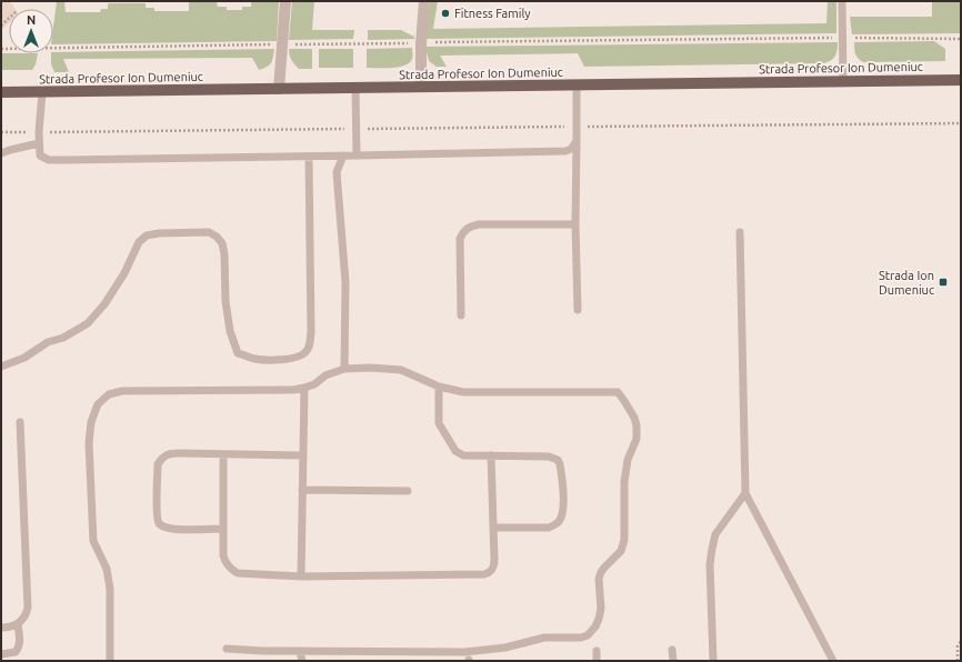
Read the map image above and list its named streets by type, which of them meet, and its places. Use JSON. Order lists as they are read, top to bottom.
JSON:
{
  "streets": {
    "main road": ["Strada Profesor Ion Dumeniuc"]
  },
  "places": {
    "other": ["Fitness Family"],
    "transit": ["Strada Ion Dumeniuc"]
  },
  "north": "top"
}
